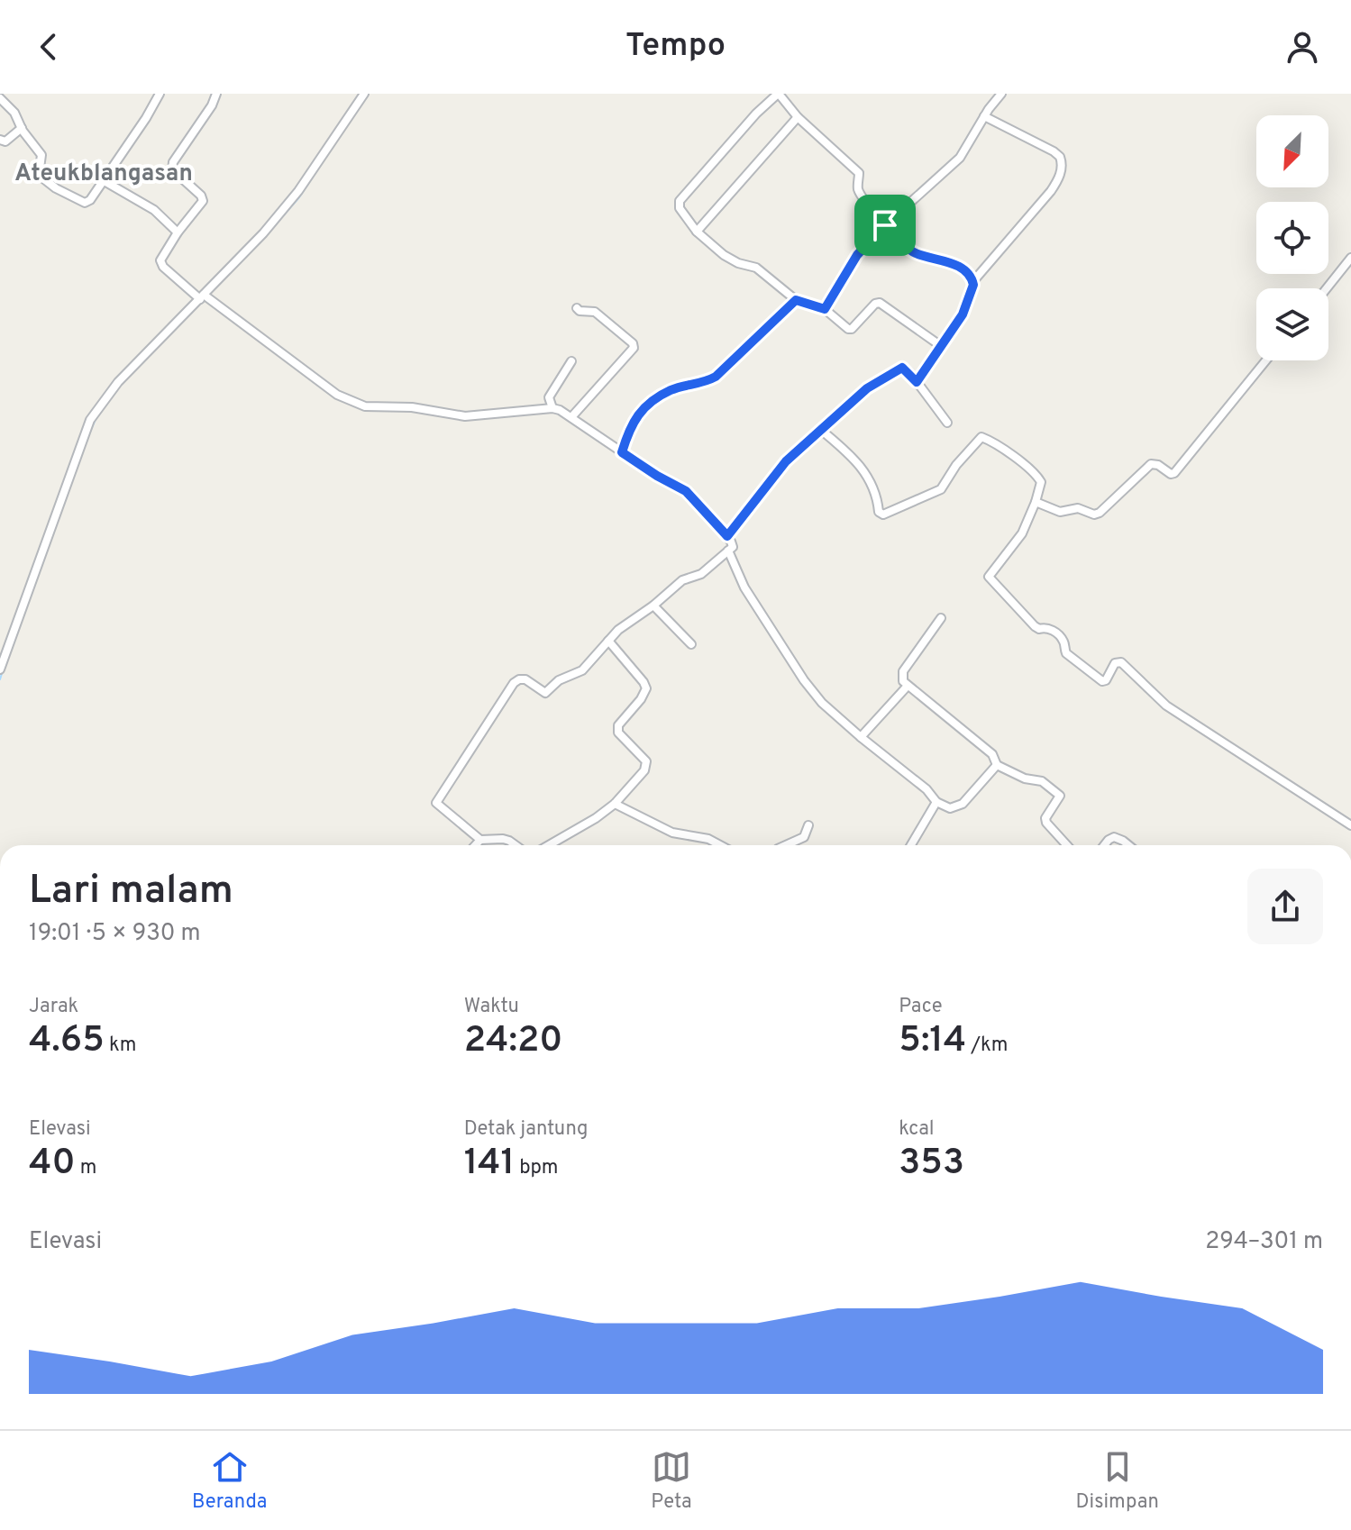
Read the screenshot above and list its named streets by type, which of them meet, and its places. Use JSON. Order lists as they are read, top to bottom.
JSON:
{
  "districts": ["Ateukblangasan"],
  "north": "bottom left",
  "page": {
    "header": "Tempo",
    "heading": ["Lari malam", "19:01 · 5 × 930 m"],
    "stats": [
      ["Jarak", "4.65 km"],
      ["Waktu", "24:20"],
      ["Pace", "5:14 /km"],
      ["Elevasi", "40 m"],
      ["Detak jantung", "141 bpm"],
      ["kcal", "353"]
    ],
    "chart": ["Elevasi", "294–301 m"],
    "tabs": ["Beranda", "Peta", "Disimpan"]
  }
}
